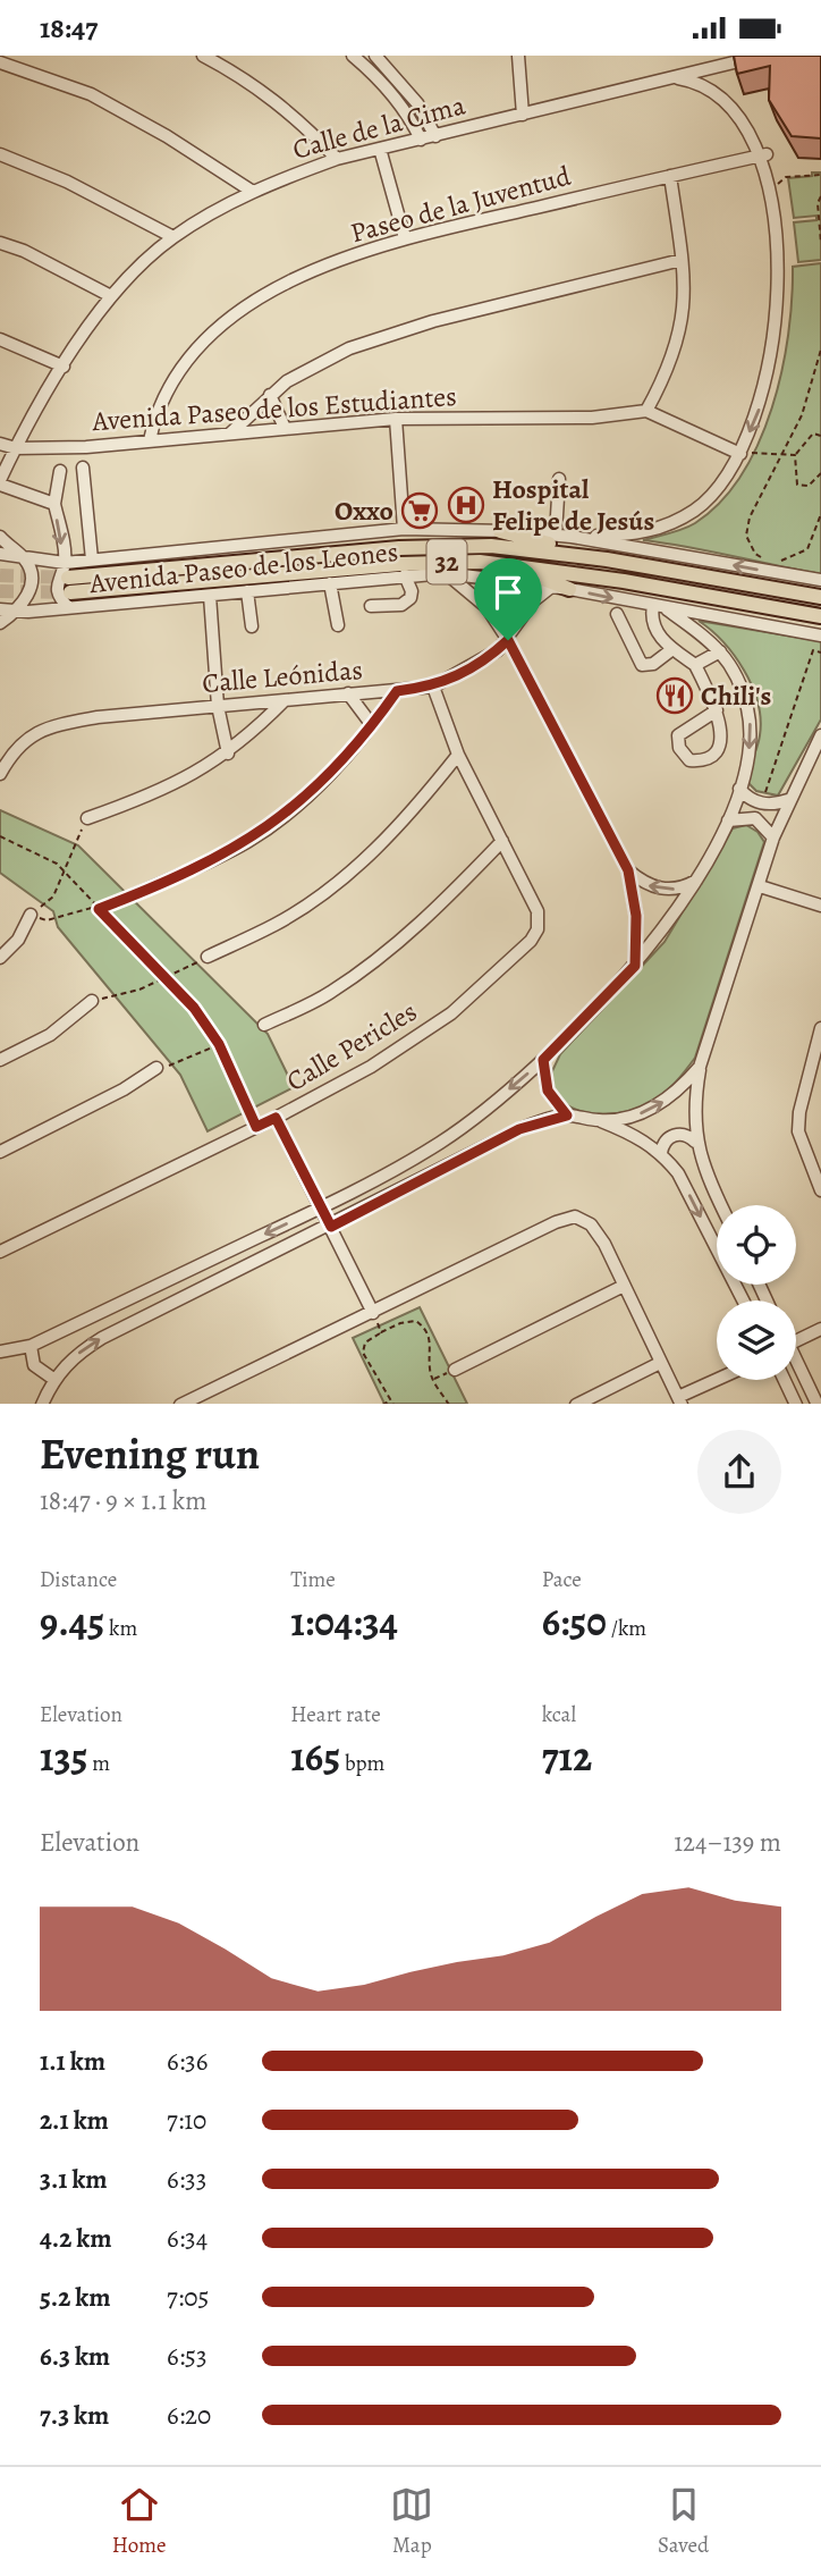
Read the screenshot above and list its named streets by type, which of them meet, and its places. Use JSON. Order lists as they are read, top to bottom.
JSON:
{
  "streets": {
    "main road": ["32", "Avenida Paseo de los Leones"],
    "street": [
      "Calle de la Cima",
      "Paseo de la Juventud",
      "Avenida Paseo de los Estudiantes",
      "Calle Leónidas",
      "Calle Pericles"
    ]
  },
  "crossings": [
    ["Calle de la Cima", "Avenida Paseo de los Estudiantes"],
    ["Paseo de la Juventud", "Avenida Paseo de los Estudiantes"],
    ["Avenida Paseo de los Leones", "Calle Leónidas"]
  ],
  "places": {
    "hospital": ["Hospital Felipe de Jesús"],
    "supermarket": ["Oxxo"],
    "restaurant": ["Chili's"]
  },
  "page": {
    "status": "18:47",
    "heading": ["Evening run", "18:47 · 9 × 1.1 km"],
    "stats": [
      ["Distance", "9.45 km"],
      ["Time", "1:04:34"],
      ["Pace", "6:50 /km"],
      ["Elevation", "135 m"],
      ["Heart rate", "165 bpm"],
      ["kcal", "712"]
    ],
    "chart": ["Elevation", "124–139 m"],
    "list": [
      {
        "name": "1.1 km",
        "note": "6:36"
      },
      {
        "name": "2.1 km",
        "note": "7:10"
      },
      {
        "name": "3.1 km",
        "note": "6:33"
      },
      {
        "name": "4.2 km",
        "note": "6:34"
      },
      {
        "name": "5.2 km",
        "note": "7:05"
      },
      {
        "name": "6.3 km",
        "note": "6:53"
      },
      {
        "name": "7.3 km",
        "note": "6:20"
      }
    ],
    "tabs": ["Home", "Map", "Saved"]
  }
}
